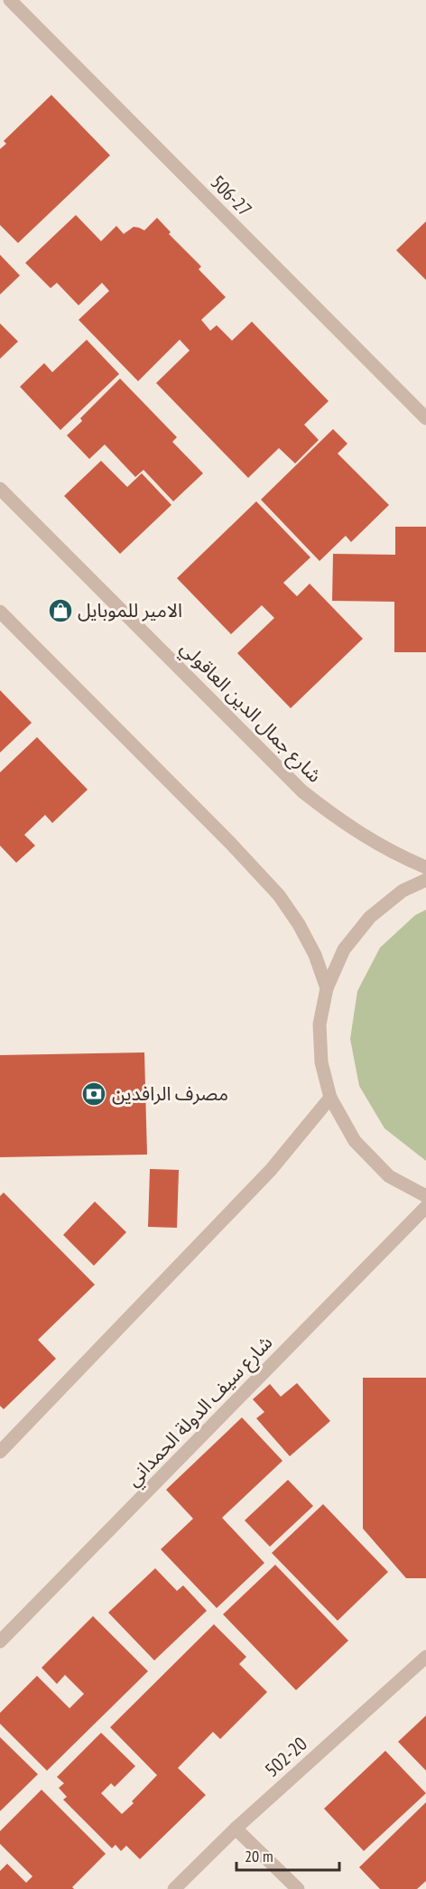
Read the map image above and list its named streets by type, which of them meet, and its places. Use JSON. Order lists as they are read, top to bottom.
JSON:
{
  "streets": {
    "street": [
      "506-27",
      "شارع جمال الدين العاقولي",
      "شارع سيف الدولة الحمداني",
      "502-20"
    ]
  },
  "places": {
    "shop": ["الامير للموبايل"],
    "bank": ["مصرف الرافدين"]
  },
  "scale_bar": "20 m"
}
